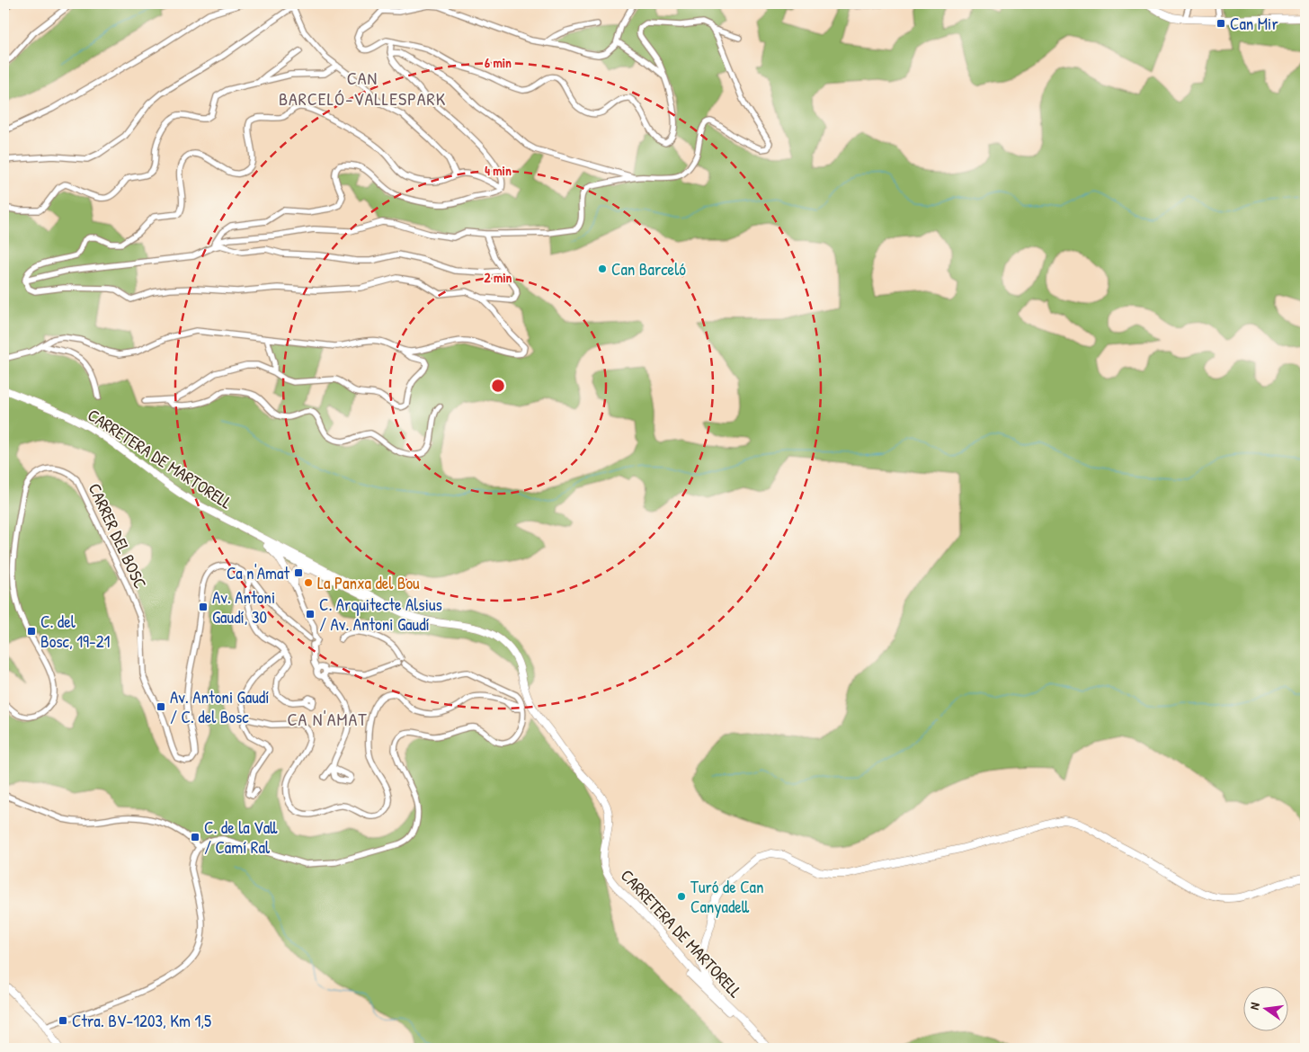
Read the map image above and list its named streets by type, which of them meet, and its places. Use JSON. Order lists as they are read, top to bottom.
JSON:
{
  "streets": {
    "main road": ["CARRETERA DE MARTORELL"],
    "street": ["CARRER DEL BOSC"]
  },
  "districts": ["CAN BARCELÓ-VALLESPARK", "CA N'AMAT"],
  "places": {
    "transit": [
      "Can Mir",
      "Ca n'Amat",
      "Av. Antoni Gaudí, 30",
      "C. Arquitecte Alsius / Av. Antoni Gaudí",
      "C. del Bosc, 19-21",
      "Av. Antoni Gaudí / C. del Bosc",
      "C. de la Vall / Camí Ral",
      "Ctra. BV-1203, Km 1,5"
    ],
    "other": ["Can Barceló", "La Panxa del Bou", "Turó de Can Canyadell"]
  },
  "north": "left",
  "rings": ["6 min", "4 min", "2 min"]
}
